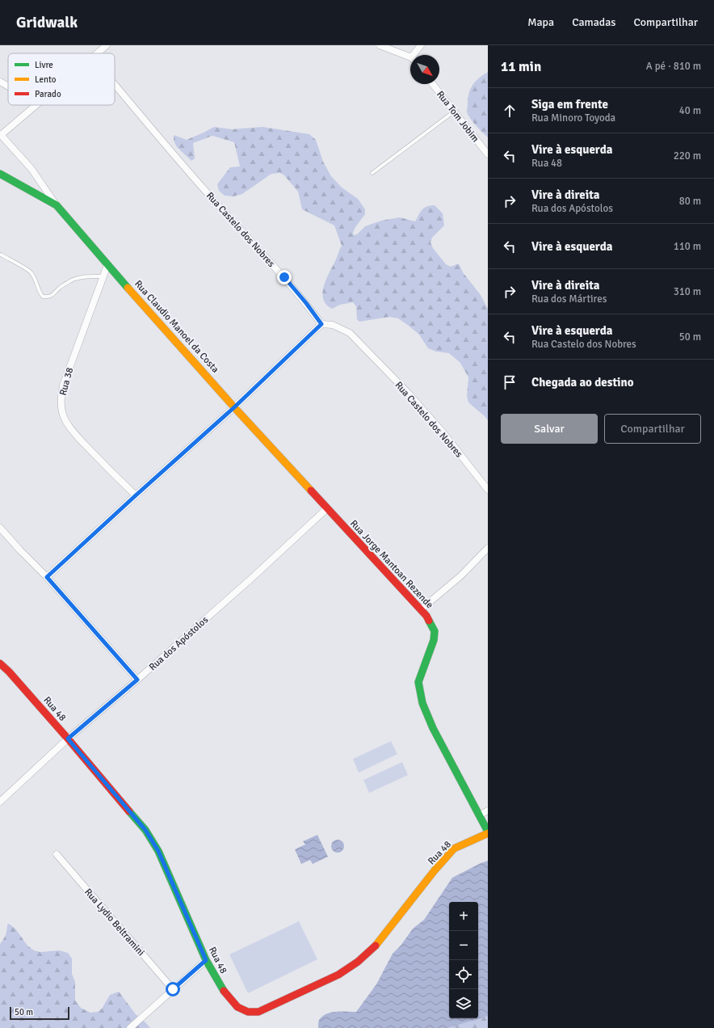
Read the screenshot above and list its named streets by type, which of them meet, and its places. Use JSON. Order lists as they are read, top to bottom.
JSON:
{
  "streets": {
    "street": [
      "Rua Tom Jobim",
      "Rua Castelo dos Nobres",
      "Rua Claudio Manoel da Costa",
      "Rua 38",
      "Rua Jorge Mantoan Rezende",
      "Rua dos Apóstolos",
      "Rua 48",
      "Rua Lydio Beltramini"
    ]
  },
  "crossings": [
    ["Rua Claudio Manoel da Costa", "Rua 38"],
    ["Rua Claudio Manoel da Costa", "Rua Jorge Mantoan Rezende"],
    ["Rua Claudio Manoel da Costa", "Rua dos Apóstolos"],
    ["Rua Jorge Mantoan Rezende", "Rua dos Apóstolos"],
    ["Rua Jorge Mantoan Rezende", "Rua 48"],
    ["Rua dos Apóstolos", "Rua 48"]
  ],
  "legend": ["Livre", "Lento", "Parado"],
  "scale_bar": "50 m",
  "north": "bottom right",
  "page": {
    "header": "Gridwalk",
    "nav": ["Mapa", "Camadas", "Compartilhar"],
    "heading": ["11 min", "A pé · 810 m"],
    "list": [
      ["Siga em frente", "Rua Minoro Toyoda", "40 m"],
      ["Vire à esquerda", "Rua 48", "220 m"],
      ["Vire à direita", "Rua dos Apóstolos", "80 m"],
      ["Vire à esquerda", "110 m"],
      ["Vire à direita", "Rua dos Mártires", "310 m"],
      ["Vire à esquerda", "Rua Castelo dos Nobres", "50 m"],
      "Chegada ao destino"
    ],
    "buttons": ["Salvar", "Compartilhar"],
    "map_buttons": ["+", "−"],
    "scale": "50 m"
  }
}
